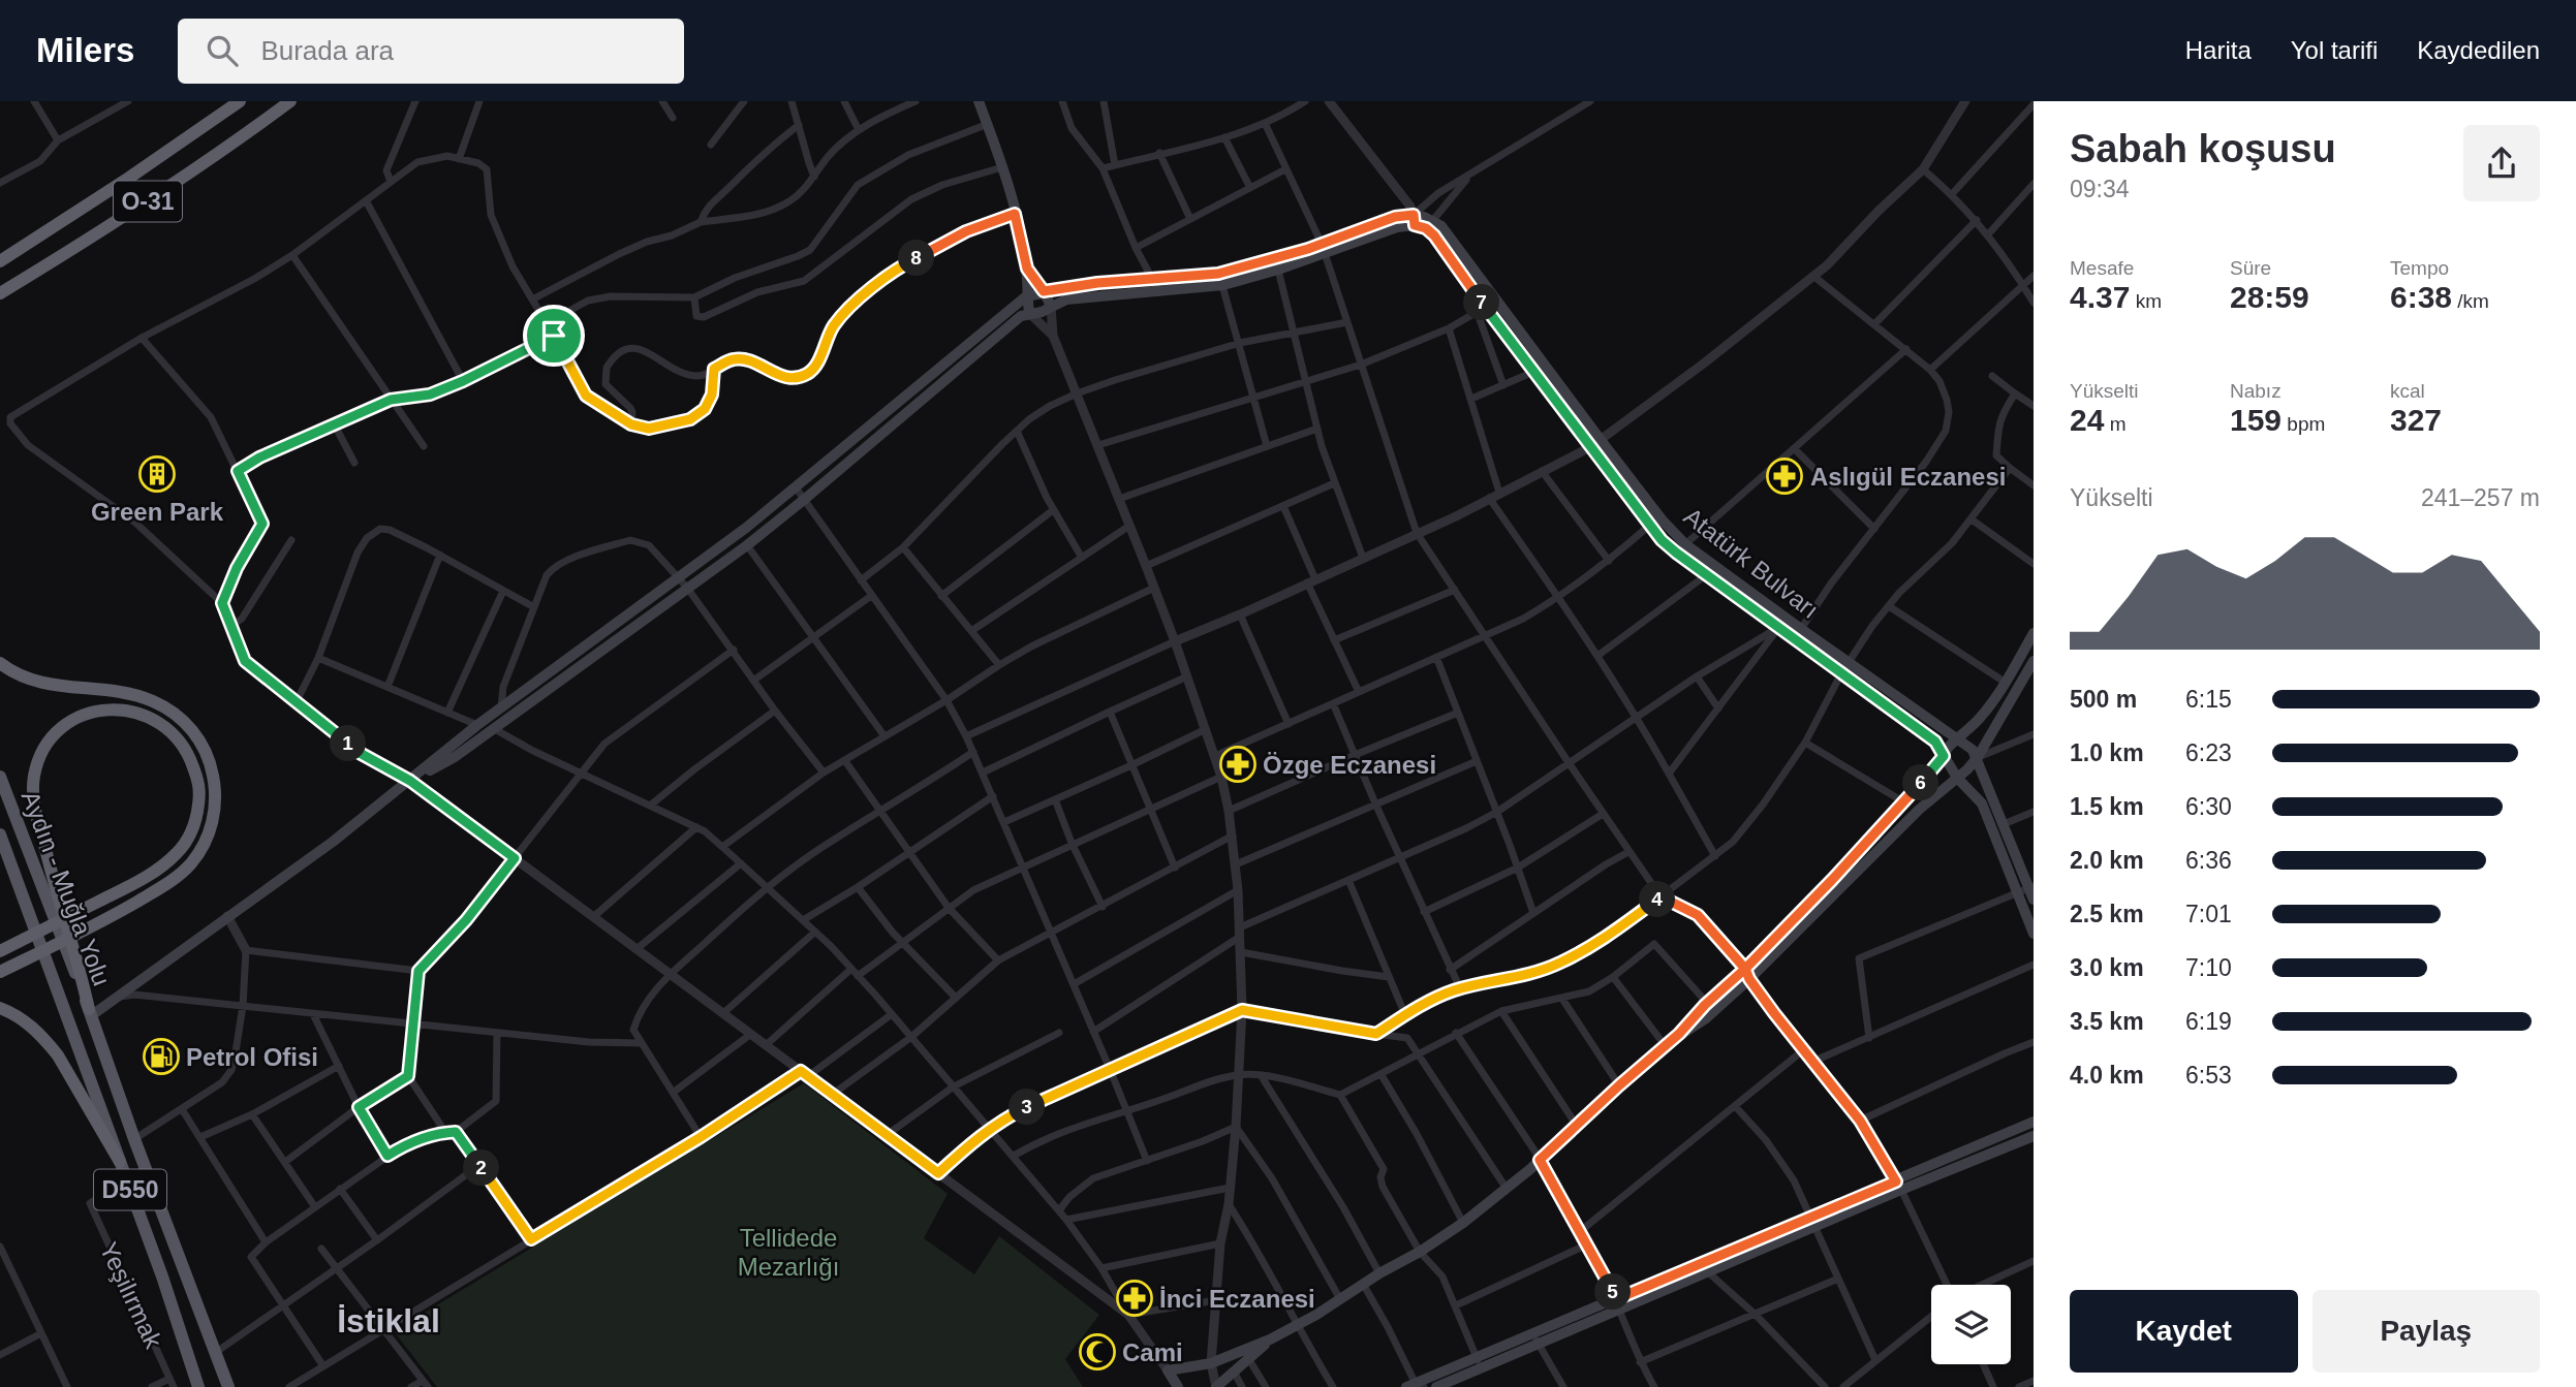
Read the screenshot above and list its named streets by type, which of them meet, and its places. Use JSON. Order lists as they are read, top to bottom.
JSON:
{
  "streets": {
    "highway": ["O-31", "Aydın - Muğla Yolu", "D550"],
    "main road": ["Atatürk Bulvarı"],
    "street": ["Yeşilırmak"]
  },
  "crossings": [
    ["Aydın - Muğla Yolu", "D550"],
    ["D550", "Yeşilırmak"]
  ],
  "districts": ["İstiklal"],
  "parks": ["Tellidede Mezarlığı"],
  "places": {
    "building": ["Green Park"],
    "pharmacy": ["Aslıgül Eczanesi", "Özge Eczanesi", "İnci Eczanesi"],
    "fuel station": ["Petrol Ofisi"],
    "mosque": ["Cami"]
  },
  "page": {
    "header": "Milers",
    "search": "Burada ara",
    "nav": ["Harita", "Yol tarifi", "Kaydedilen"],
    "heading": ["Sabah koşusu", "09:34"],
    "stats": [
      ["Mesafe", "4.37 km"],
      ["Süre", "28:59"],
      ["Tempo", "6:38 /km"],
      ["Yükselti", "24 m"],
      ["Nabız", "159 bpm"],
      ["kcal", "327"]
    ],
    "pins": [
      "8",
      "7",
      "1",
      "6",
      "4",
      "3",
      "2",
      "5"
    ],
    "chart": ["Yükselti", "241–257 m"],
    "list": [
      {
        "name": "500 m",
        "note": "6:15"
      },
      {
        "name": "1.0 km",
        "note": "6:23"
      },
      {
        "name": "1.5 km",
        "note": "6:30"
      },
      {
        "name": "2.0 km",
        "note": "6:36"
      },
      {
        "name": "2.5 km",
        "note": "7:01"
      },
      {
        "name": "3.0 km",
        "note": "7:10"
      },
      {
        "name": "3.5 km",
        "note": "6:19"
      },
      {
        "name": "4.0 km",
        "note": "6:53"
      }
    ],
    "buttons": ["Kaydet", "Paylaş"]
  }
}
